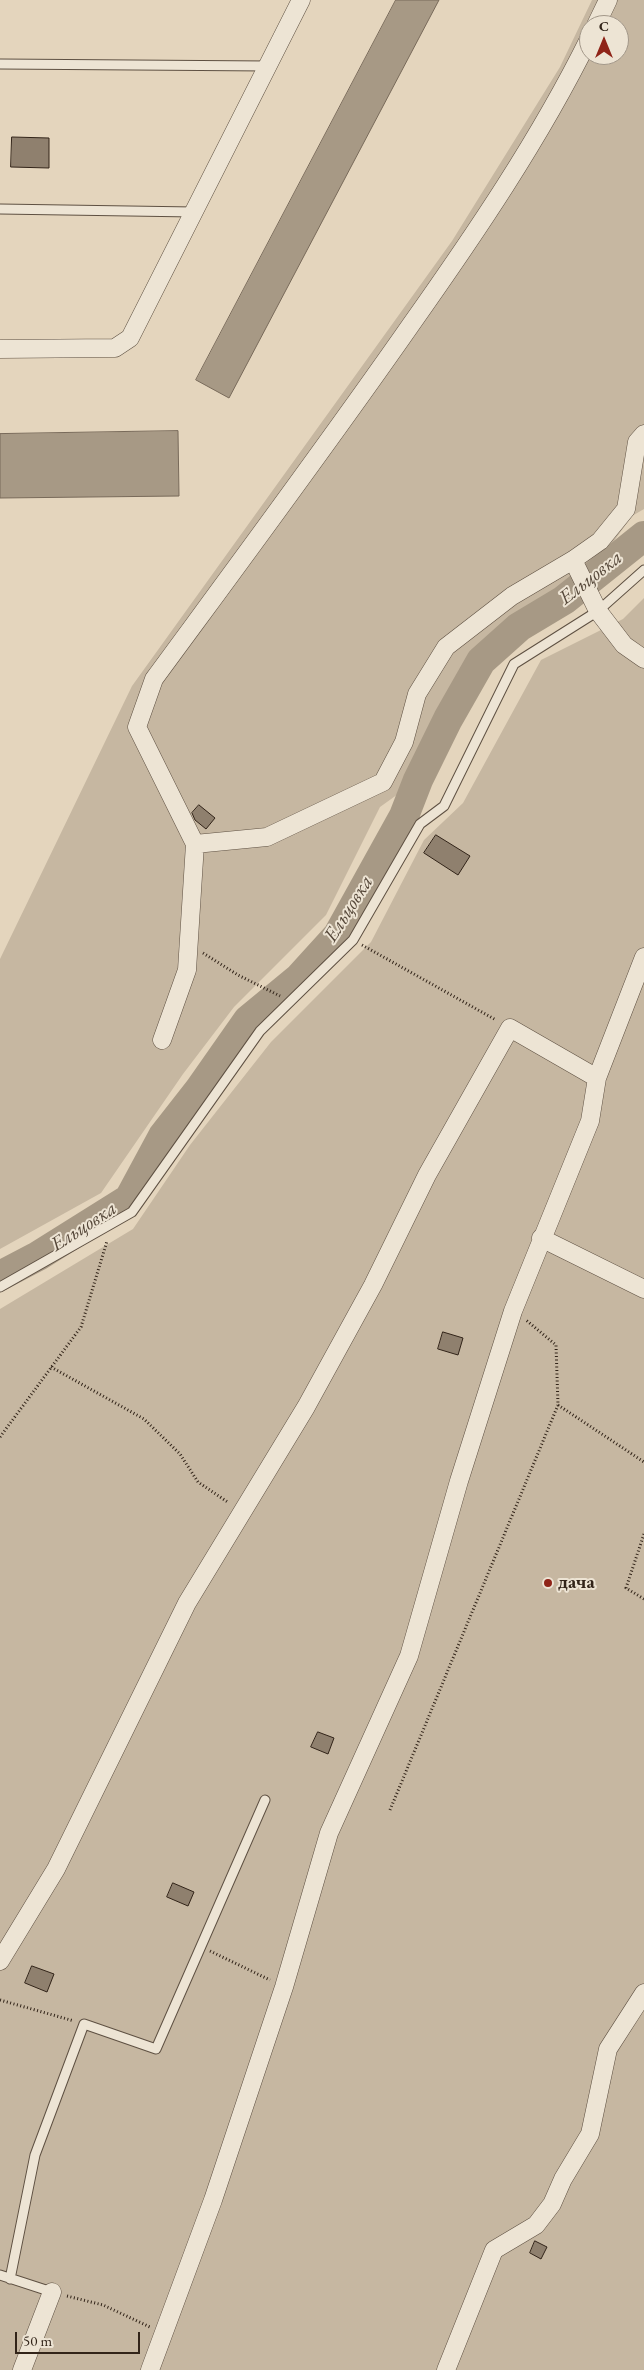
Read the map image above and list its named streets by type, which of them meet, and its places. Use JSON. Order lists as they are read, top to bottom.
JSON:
{
  "water": ["Ельцовка"],
  "places": ["дача"],
  "scale_bar": "50 m",
  "north": "top"
}
